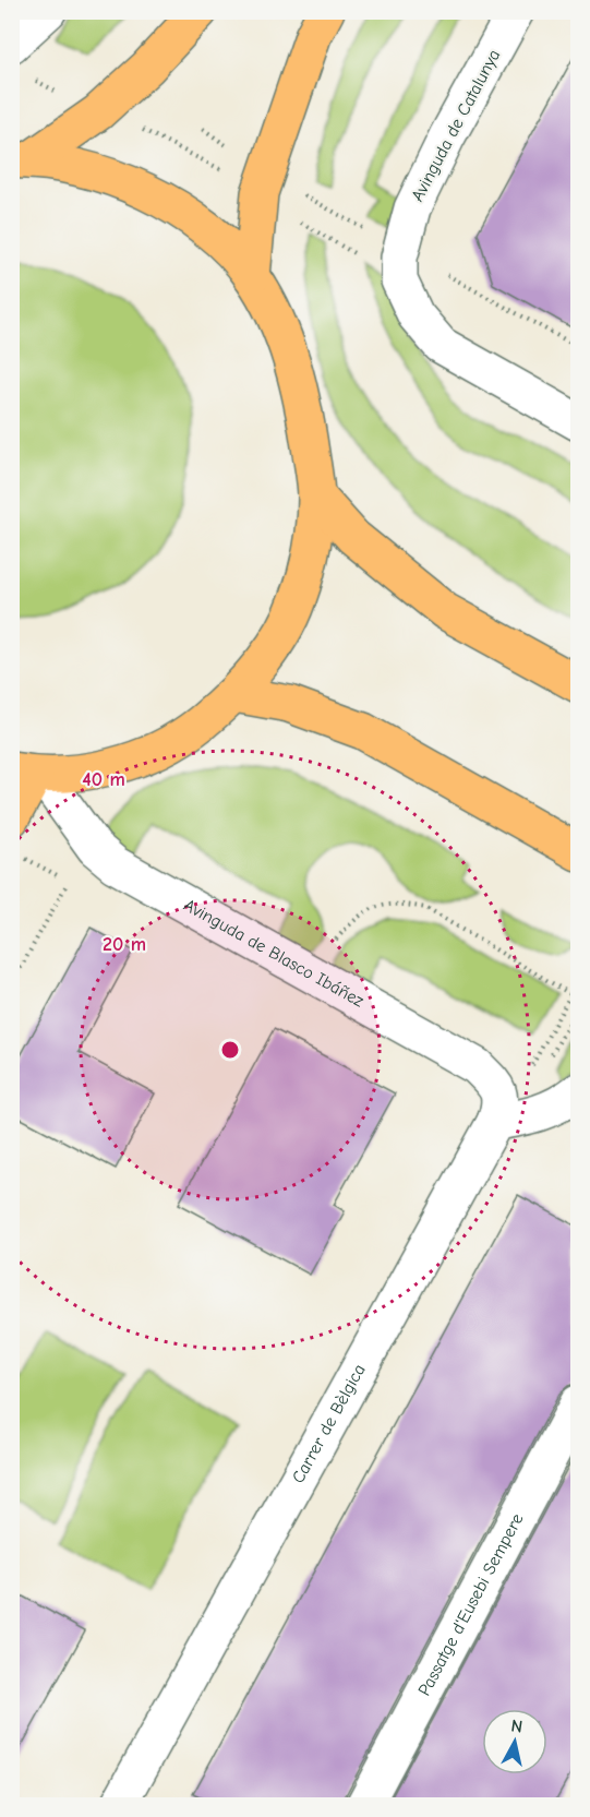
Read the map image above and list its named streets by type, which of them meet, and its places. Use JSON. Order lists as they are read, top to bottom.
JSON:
{
  "streets": {
    "street": [
      "Avinguda de Catalunya",
      "Avinguda de Blasco Ibáñez",
      "Carrer de Bèlgica",
      "Passatge d'Eusebi Sempere"
    ]
  },
  "crossings": [
    ["Avinguda de Blasco Ibáñez", "Carrer de Bèlgica"]
  ],
  "north": "top",
  "rings": ["40 m", "20 m"]
}
